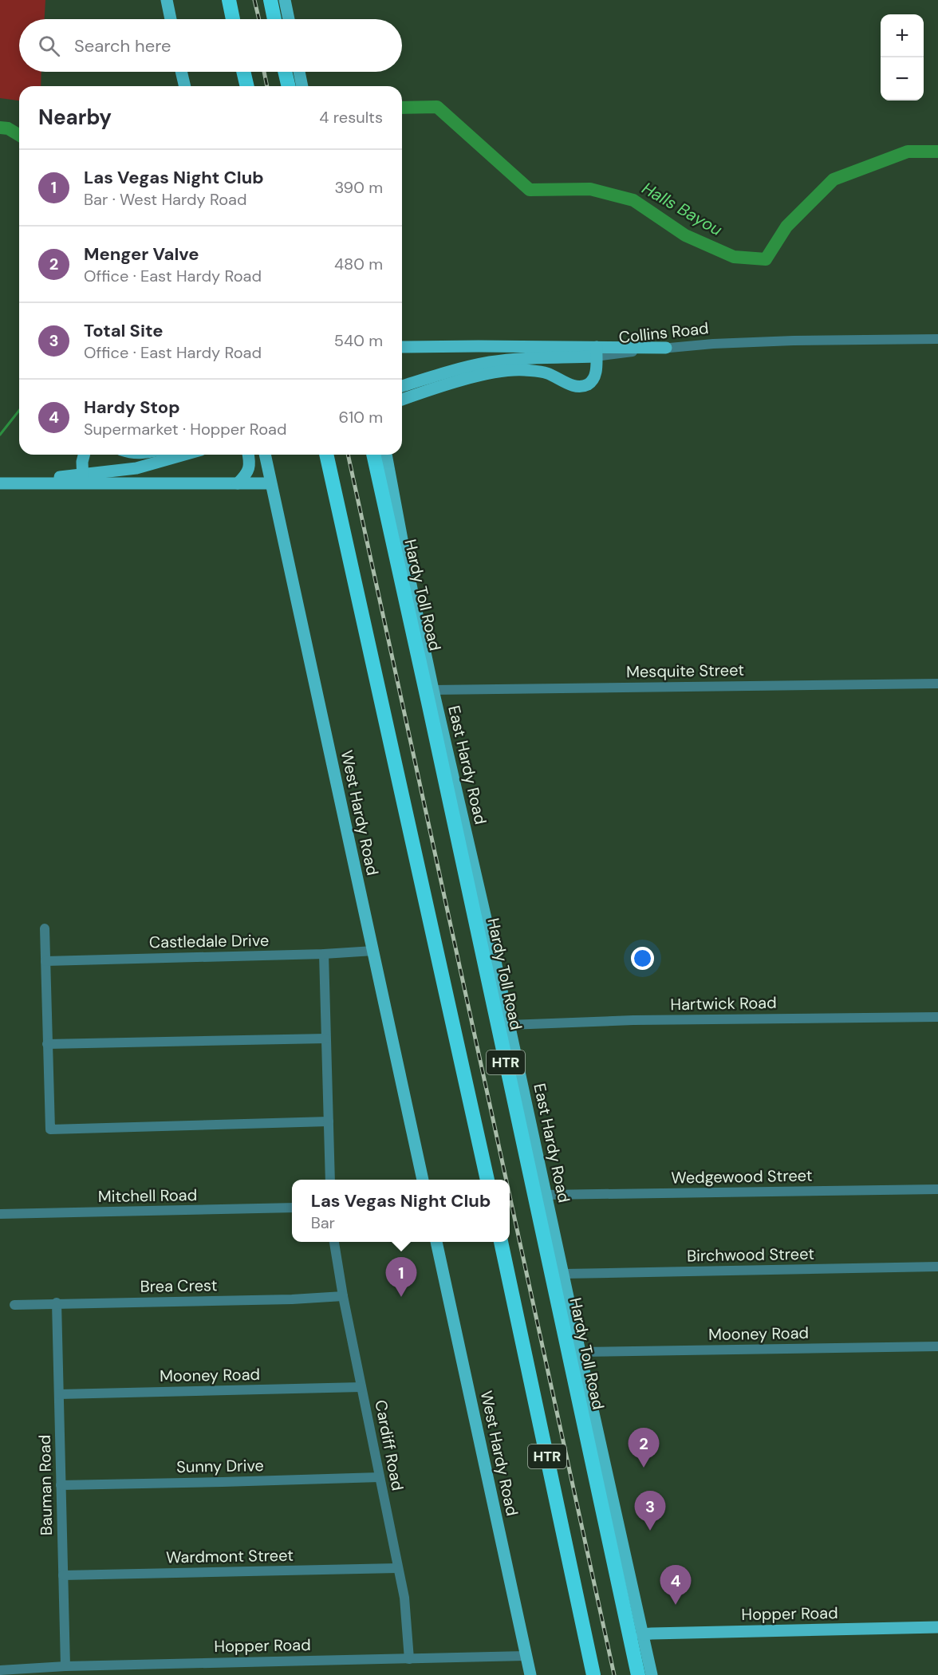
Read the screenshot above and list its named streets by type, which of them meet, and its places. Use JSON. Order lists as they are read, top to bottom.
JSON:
{
  "streets": {
    "highway": ["Hardy Toll Road", "HTR"],
    "main road": ["East Hardy Road", "West Hardy Road", "Hopper Road"],
    "street": [
      "Collins Road",
      "Mesquite Street",
      "Castledale Drive",
      "Hartwick Road",
      "Wedgewood Street",
      "Mitchell Road",
      "Birchwood Street",
      "Brea Crest",
      "Mooney Road",
      "Cardiff Road",
      "Sunny Drive",
      "Bauman Road",
      "Wardmont Street"
    ]
  },
  "crossings": [
    ["Mesquite Street", "East Hardy Road"],
    ["East Hardy Road", "Hartwick Road"],
    ["East Hardy Road", "Wedgewood Street"],
    ["East Hardy Road", "Birchwood Street"],
    ["East Hardy Road", "Mooney Road"],
    ["East Hardy Road", "Hopper Road"],
    ["West Hardy Road", "Castledale Drive"],
    ["West Hardy Road", "Hopper Road"],
    ["Brea Crest", "Cardiff Road"],
    ["Brea Crest", "Bauman Road"],
    ["Mooney Road", "Cardiff Road"],
    ["Mooney Road", "Bauman Road"],
    ["Cardiff Road", "Sunny Drive"],
    ["Cardiff Road", "Wardmont Street"],
    ["Cardiff Road", "Hopper Road"],
    ["Sunny Drive", "Bauman Road"],
    ["Bauman Road", "Wardmont Street"],
    ["Bauman Road", "Hopper Road"]
  ],
  "water": ["Halls Bayou"],
  "page": {
    "map_buttons": ["+", "−"],
    "search": "Search here",
    "heading": ["Nearby", "4 results"],
    "list": [
      {
        "mark": "1",
        "name": "Las Vegas Night Club",
        "note": "Bar · West Hardy Road",
        "value": "390 m"
      },
      {
        "mark": "2",
        "name": "Menger Valve",
        "note": "Office · East Hardy Road",
        "value": "480 m"
      },
      {
        "mark": "3",
        "name": "Total Site",
        "note": "Office · East Hardy Road",
        "value": "540 m"
      },
      {
        "mark": "4",
        "name": "Hardy Stop",
        "note": "Supermarket · Hopper Road",
        "value": "610 m"
      }
    ],
    "popup": ["Las Vegas Night Club", "Bar"],
    "pins": [
      "1",
      "2",
      "3",
      "4"
    ]
  }
}
